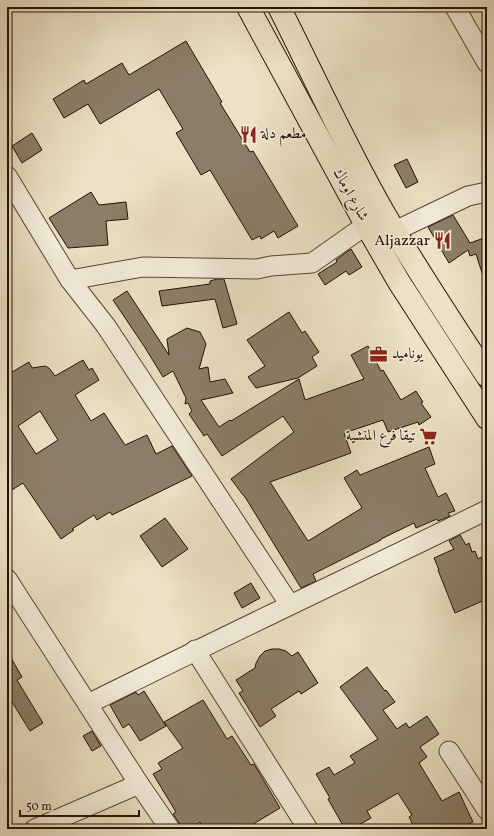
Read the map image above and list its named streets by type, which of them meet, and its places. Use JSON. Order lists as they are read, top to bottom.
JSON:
{
  "streets": {
    "main road": ["شارع اوماك"]
  },
  "places": {
    "restaurant": ["مطعم دلة", "Aljazzar"],
    "office": ["يوناميد"],
    "supermarket": ["تيقا فرع المنشية"]
  },
  "scale_bar": "50 m"
}
